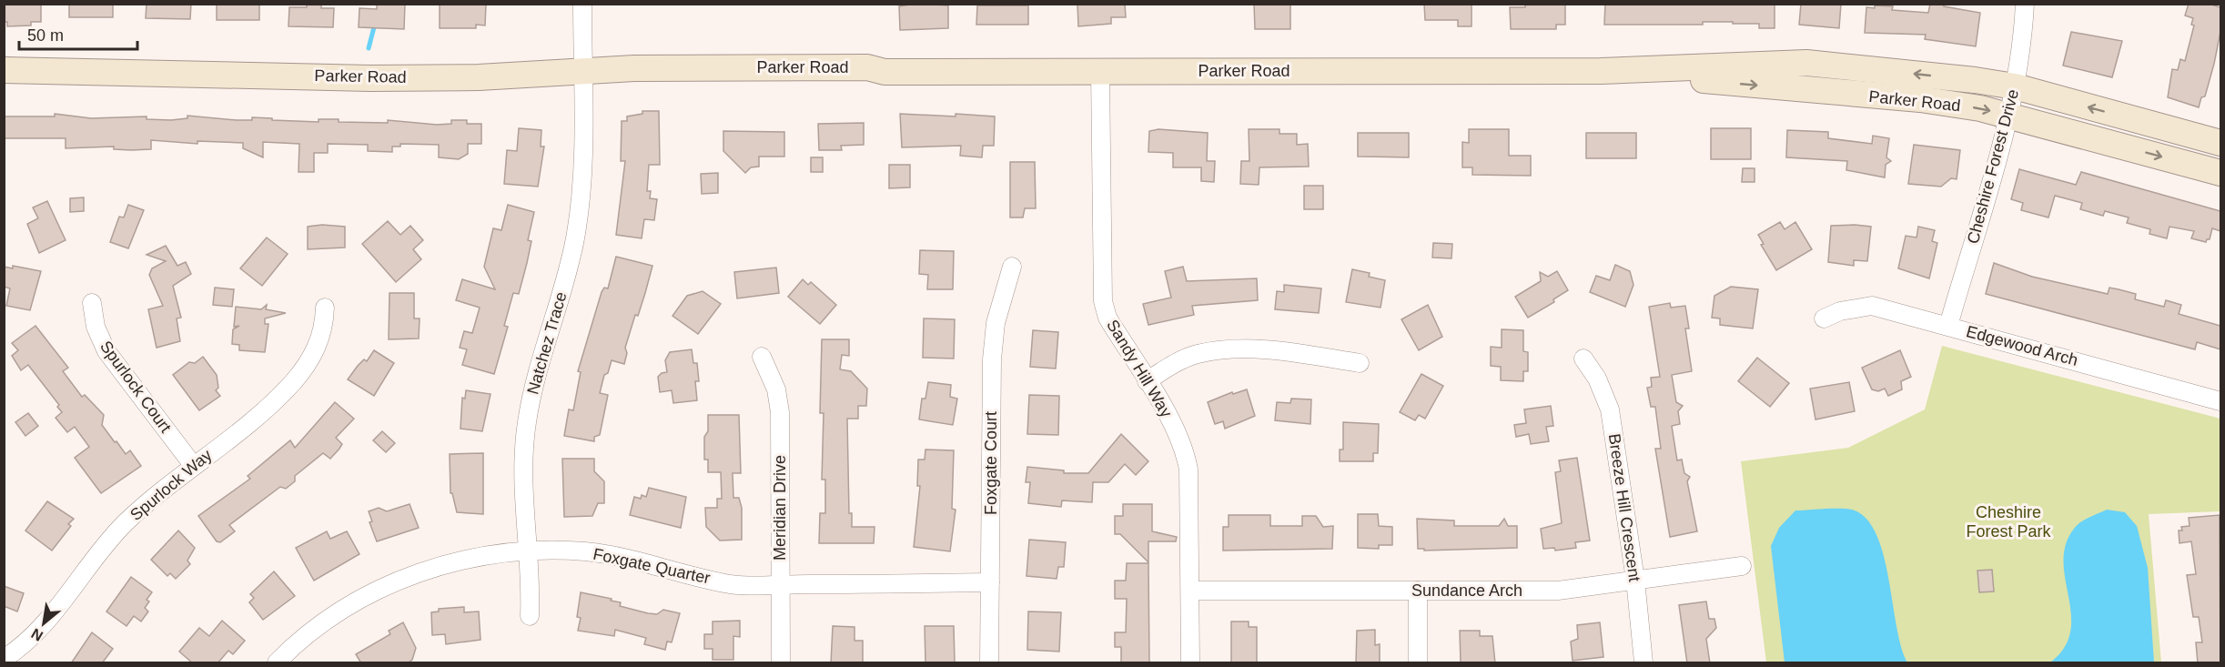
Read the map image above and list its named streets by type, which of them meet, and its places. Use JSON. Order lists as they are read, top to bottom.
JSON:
{
  "streets": {
    "street": [
      "Parker Road",
      "Cheshire Forest Drive",
      "Natchez Trace",
      "Edgewood Arch",
      "Sandy Hill Way",
      "Spurlock Court",
      "Foxgate Court",
      "Spurlock Way",
      "Meridian Drive",
      "Breeze Hill Crescent",
      "Foxgate Quarter",
      "Sundance Arch"
    ]
  },
  "crossings": [
    ["Parker Road", "Cheshire Forest Drive"],
    ["Parker Road", "Natchez Trace"],
    ["Parker Road", "Sandy Hill Way"],
    ["Cheshire Forest Drive", "Edgewood Arch"],
    ["Natchez Trace", "Foxgate Quarter"],
    ["Sandy Hill Way", "Sundance Arch"],
    ["Spurlock Court", "Spurlock Way"],
    ["Foxgate Court", "Foxgate Quarter"],
    ["Meridian Drive", "Foxgate Quarter"],
    ["Breeze Hill Crescent", "Sundance Arch"]
  ],
  "parks": ["Cheshire Forest Park"],
  "scale_bar": "50 m",
  "north": "bottom left"
}
